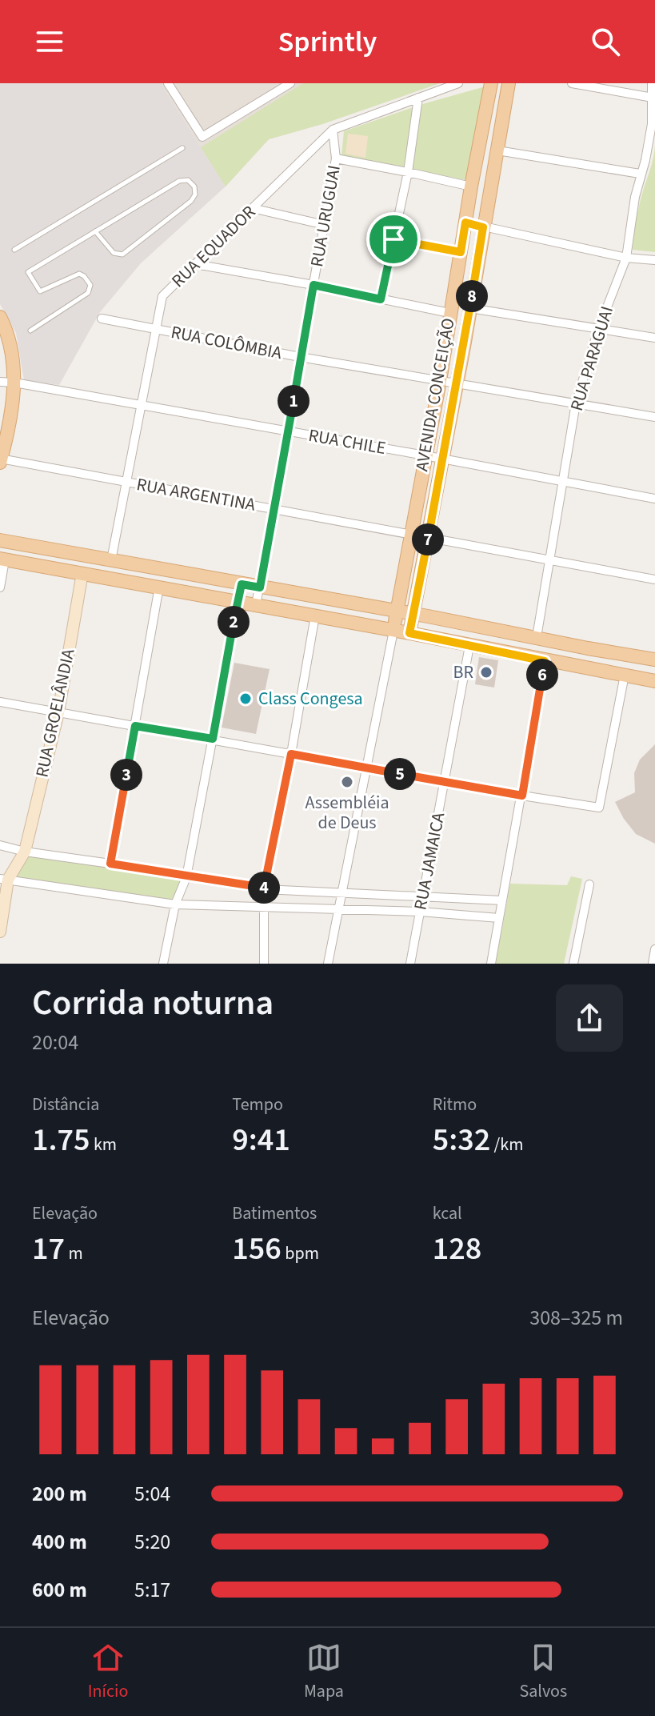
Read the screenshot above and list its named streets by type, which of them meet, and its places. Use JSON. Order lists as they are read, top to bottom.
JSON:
{
  "streets": {
    "main road": ["AVENIDA CONCEIÇÃO"],
    "street": [
      "RUA URUGUAI",
      "RUA EQUADOR",
      "RUA COLÔMBIA",
      "RUA PARAGUAI",
      "RUA CHILE",
      "RUA ARGENTINA",
      "RUA GROELÂNDIA",
      "RUA JAMAICA"
    ]
  },
  "crossings": [
    ["RUA URUGUAI", "RUA EQUADOR"],
    ["RUA URUGUAI", "RUA COLÔMBIA"],
    ["RUA URUGUAI", "RUA CHILE"],
    ["RUA URUGUAI", "RUA ARGENTINA"],
    ["RUA EQUADOR", "RUA COLÔMBIA"],
    ["RUA EQUADOR", "RUA CHILE"],
    ["RUA EQUADOR", "RUA ARGENTINA"],
    ["RUA COLÔMBIA", "RUA PARAGUAI"],
    ["RUA COLÔMBIA", "AVENIDA CONCEIÇÃO"],
    ["RUA PARAGUAI", "RUA CHILE"],
    ["RUA PARAGUAI", "RUA ARGENTINA"],
    ["AVENIDA CONCEIÇÃO", "RUA CHILE"],
    ["AVENIDA CONCEIÇÃO", "RUA ARGENTINA"]
  ],
  "places": ["BR", "Class Congesa", "Assembléia de Deus"],
  "page": {
    "header": "Sprintly",
    "pins": [
      "8",
      "1",
      "7",
      "2",
      "6",
      "5",
      "3",
      "4"
    ],
    "heading": ["Corrida noturna", "20:04"],
    "stats": [
      ["Distância", "1.75 km"],
      ["Tempo", "9:41"],
      ["Ritmo", "5:32 /km"],
      ["Elevação", "17 m"],
      ["Batimentos", "156 bpm"],
      ["kcal", "128"]
    ],
    "chart": ["Elevação", "308–325 m"],
    "list": [
      {
        "name": "200 m",
        "note": "5:04"
      },
      {
        "name": "400 m",
        "note": "5:20"
      },
      {
        "name": "600 m",
        "note": "5:17"
      }
    ],
    "tabs": ["Início", "Mapa", "Salvos"]
  }
}
